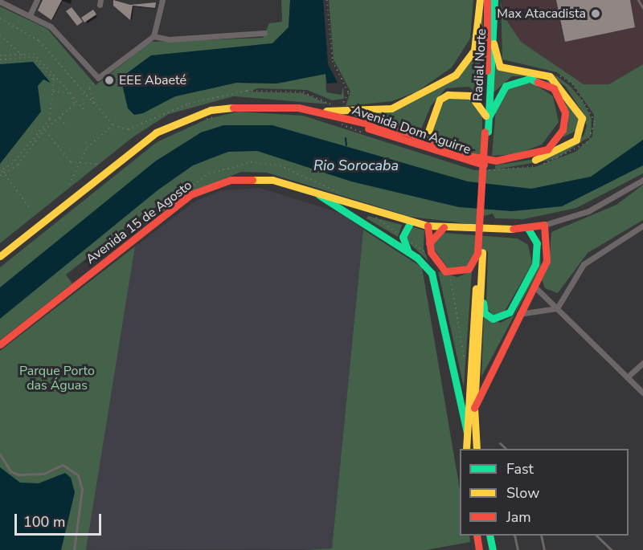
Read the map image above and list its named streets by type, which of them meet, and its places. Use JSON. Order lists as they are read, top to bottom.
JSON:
{
  "streets": {
    "main road": ["Radial Norte", "Avenida Dom Aguirre", "Avenida 15 de Agosto"]
  },
  "crossings": [
    ["Radial Norte", "Avenida Dom Aguirre"]
  ],
  "water": ["Rio Sorocaba"],
  "parks": ["Parque Porto das Águas"],
  "places": ["Max Atacadista", "EEE Abaeté"],
  "legend": ["Fast", "Slow", "Jam"],
  "scale_bar": "100 m"
}
